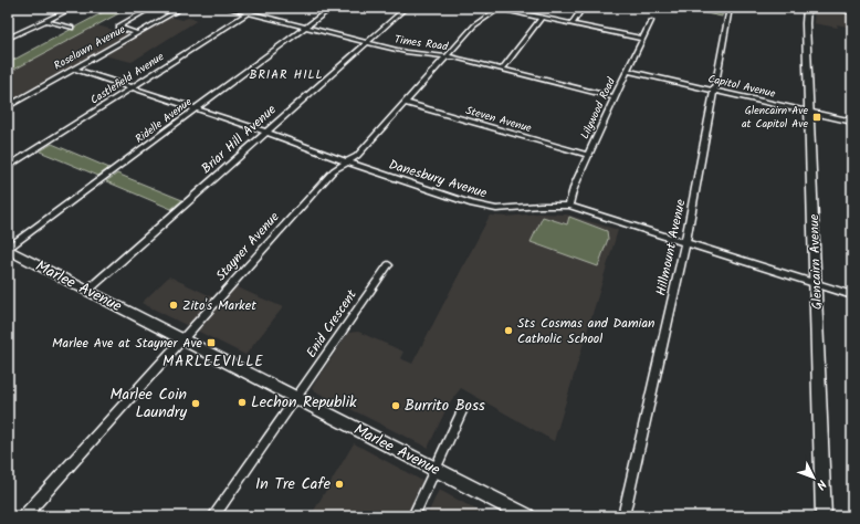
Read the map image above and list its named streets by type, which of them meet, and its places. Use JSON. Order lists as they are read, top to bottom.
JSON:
{
  "streets": {
    "street": [
      "Times Road",
      "Roselawn Avenue",
      "Castlefield Avenue",
      "Capitol Avenue",
      "Lilywood Road",
      "Steven Avenue",
      "Ridelle Avenue",
      "Briar Hill Avenue",
      "Danesbury Avenue",
      "Stayner Avenue",
      "Hillmount Avenue",
      "Glencairn Avenue",
      "Marlee Avenue",
      "Enid Crescent"
    ]
  },
  "crossings": [
    ["Times Road", "Castlefield Avenue"],
    ["Times Road", "Lilywood Road"],
    ["Times Road", "Ridelle Avenue"],
    ["Times Road", "Briar Hill Avenue"],
    ["Times Road", "Stayner Avenue"],
    ["Roselawn Avenue", "Danesbury Avenue"],
    ["Castlefield Avenue", "Danesbury Avenue"],
    ["Capitol Avenue", "Lilywood Road"],
    ["Capitol Avenue", "Hillmount Avenue"],
    ["Capitol Avenue", "Glencairn Avenue"],
    ["Lilywood Road", "Steven Avenue"],
    ["Lilywood Road", "Danesbury Avenue"],
    ["Steven Avenue", "Stayner Avenue"],
    ["Ridelle Avenue", "Danesbury Avenue"],
    ["Ridelle Avenue", "Marlee Avenue"],
    ["Briar Hill Avenue", "Danesbury Avenue"],
    ["Briar Hill Avenue", "Marlee Avenue"],
    ["Danesbury Avenue", "Stayner Avenue"],
    ["Danesbury Avenue", "Hillmount Avenue"],
    ["Danesbury Avenue", "Glencairn Avenue"],
    ["Stayner Avenue", "Marlee Avenue"],
    ["Marlee Avenue", "Enid Crescent"]
  ],
  "districts": ["BRIAR HILL", "MARLEEVILLE"],
  "places": {
    "transit": ["Glencairn Ave at Capitol Ave", "Marlee Ave at Stayner Ave"],
    "other": [
      "Zito's Market",
      "Sts Cosmas and Damian Catholic School",
      "Lechon Republik",
      "Marlee Coin Laundry",
      "Burrito Boss",
      "In Tre Cafe"
    ]
  },
  "north": "bottom right"
}
